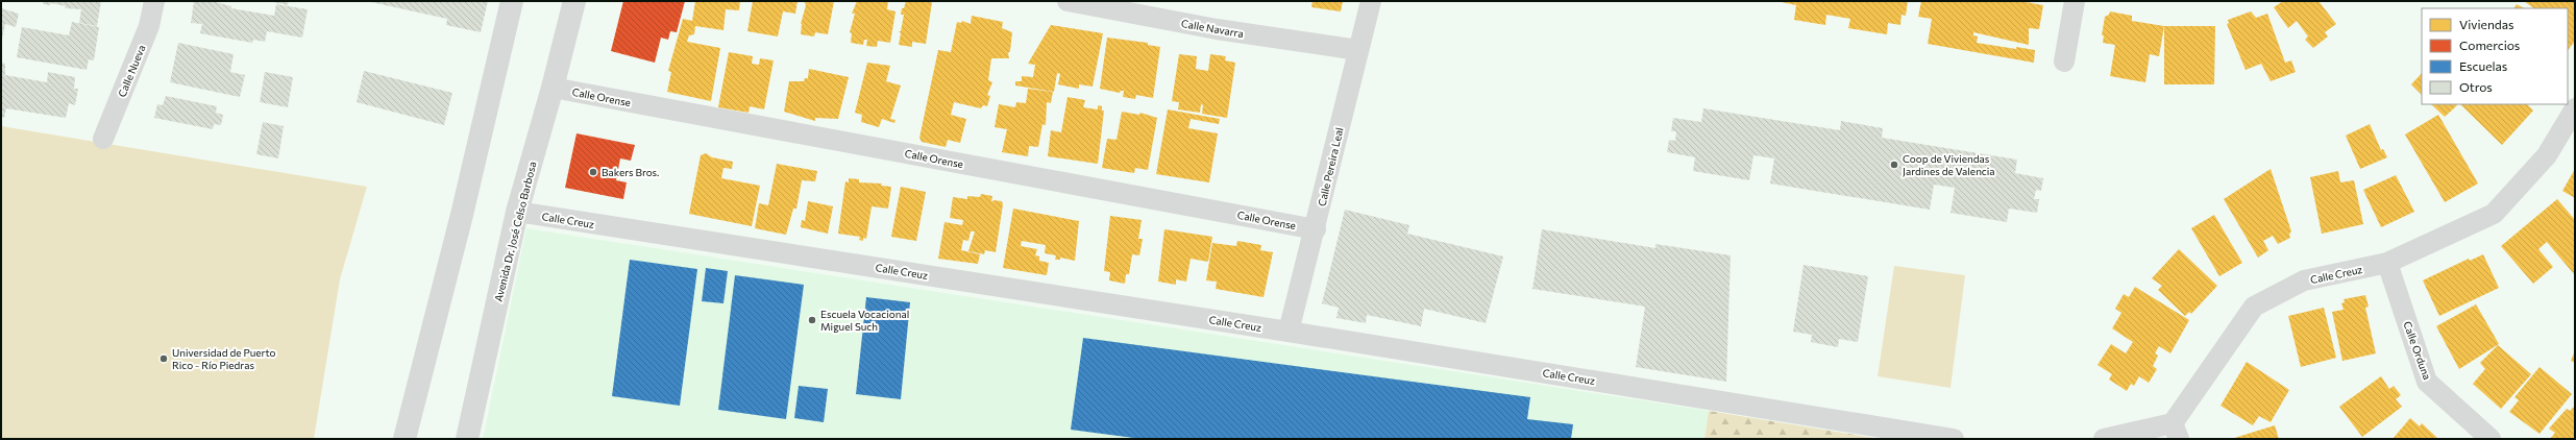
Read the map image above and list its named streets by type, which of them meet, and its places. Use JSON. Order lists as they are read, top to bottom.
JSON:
{
  "streets": {
    "main road": ["Avenida Dr. José Celso Barbosa"],
    "street": [
      "Calle Navarra",
      "Calle Nueva",
      "Calle Orense",
      "Calle Pereira Leal",
      "Calle Creuz",
      "Calle Orduna"
    ]
  },
  "crossings": [
    ["Calle Navarra", "Calle Pereira Leal"],
    ["Calle Orense", "Calle Pereira Leal"],
    ["Calle Orense", "Avenida Dr. José Celso Barbosa"],
    ["Calle Pereira Leal", "Calle Creuz"],
    ["Calle Creuz", "Avenida Dr. José Celso Barbosa"],
    ["Calle Creuz", "Calle Orduna"]
  ],
  "places": [
    "Coop de Viviendas Jardines de Valencia",
    "Bakers Bros.",
    "Escuela Vocacional Miguel Such",
    "Universidad de Puerto Rico - Río Piedras"
  ],
  "legend": [
    "Viviendas",
    "Comercios",
    "Escuelas",
    "Otros"
  ]
}
